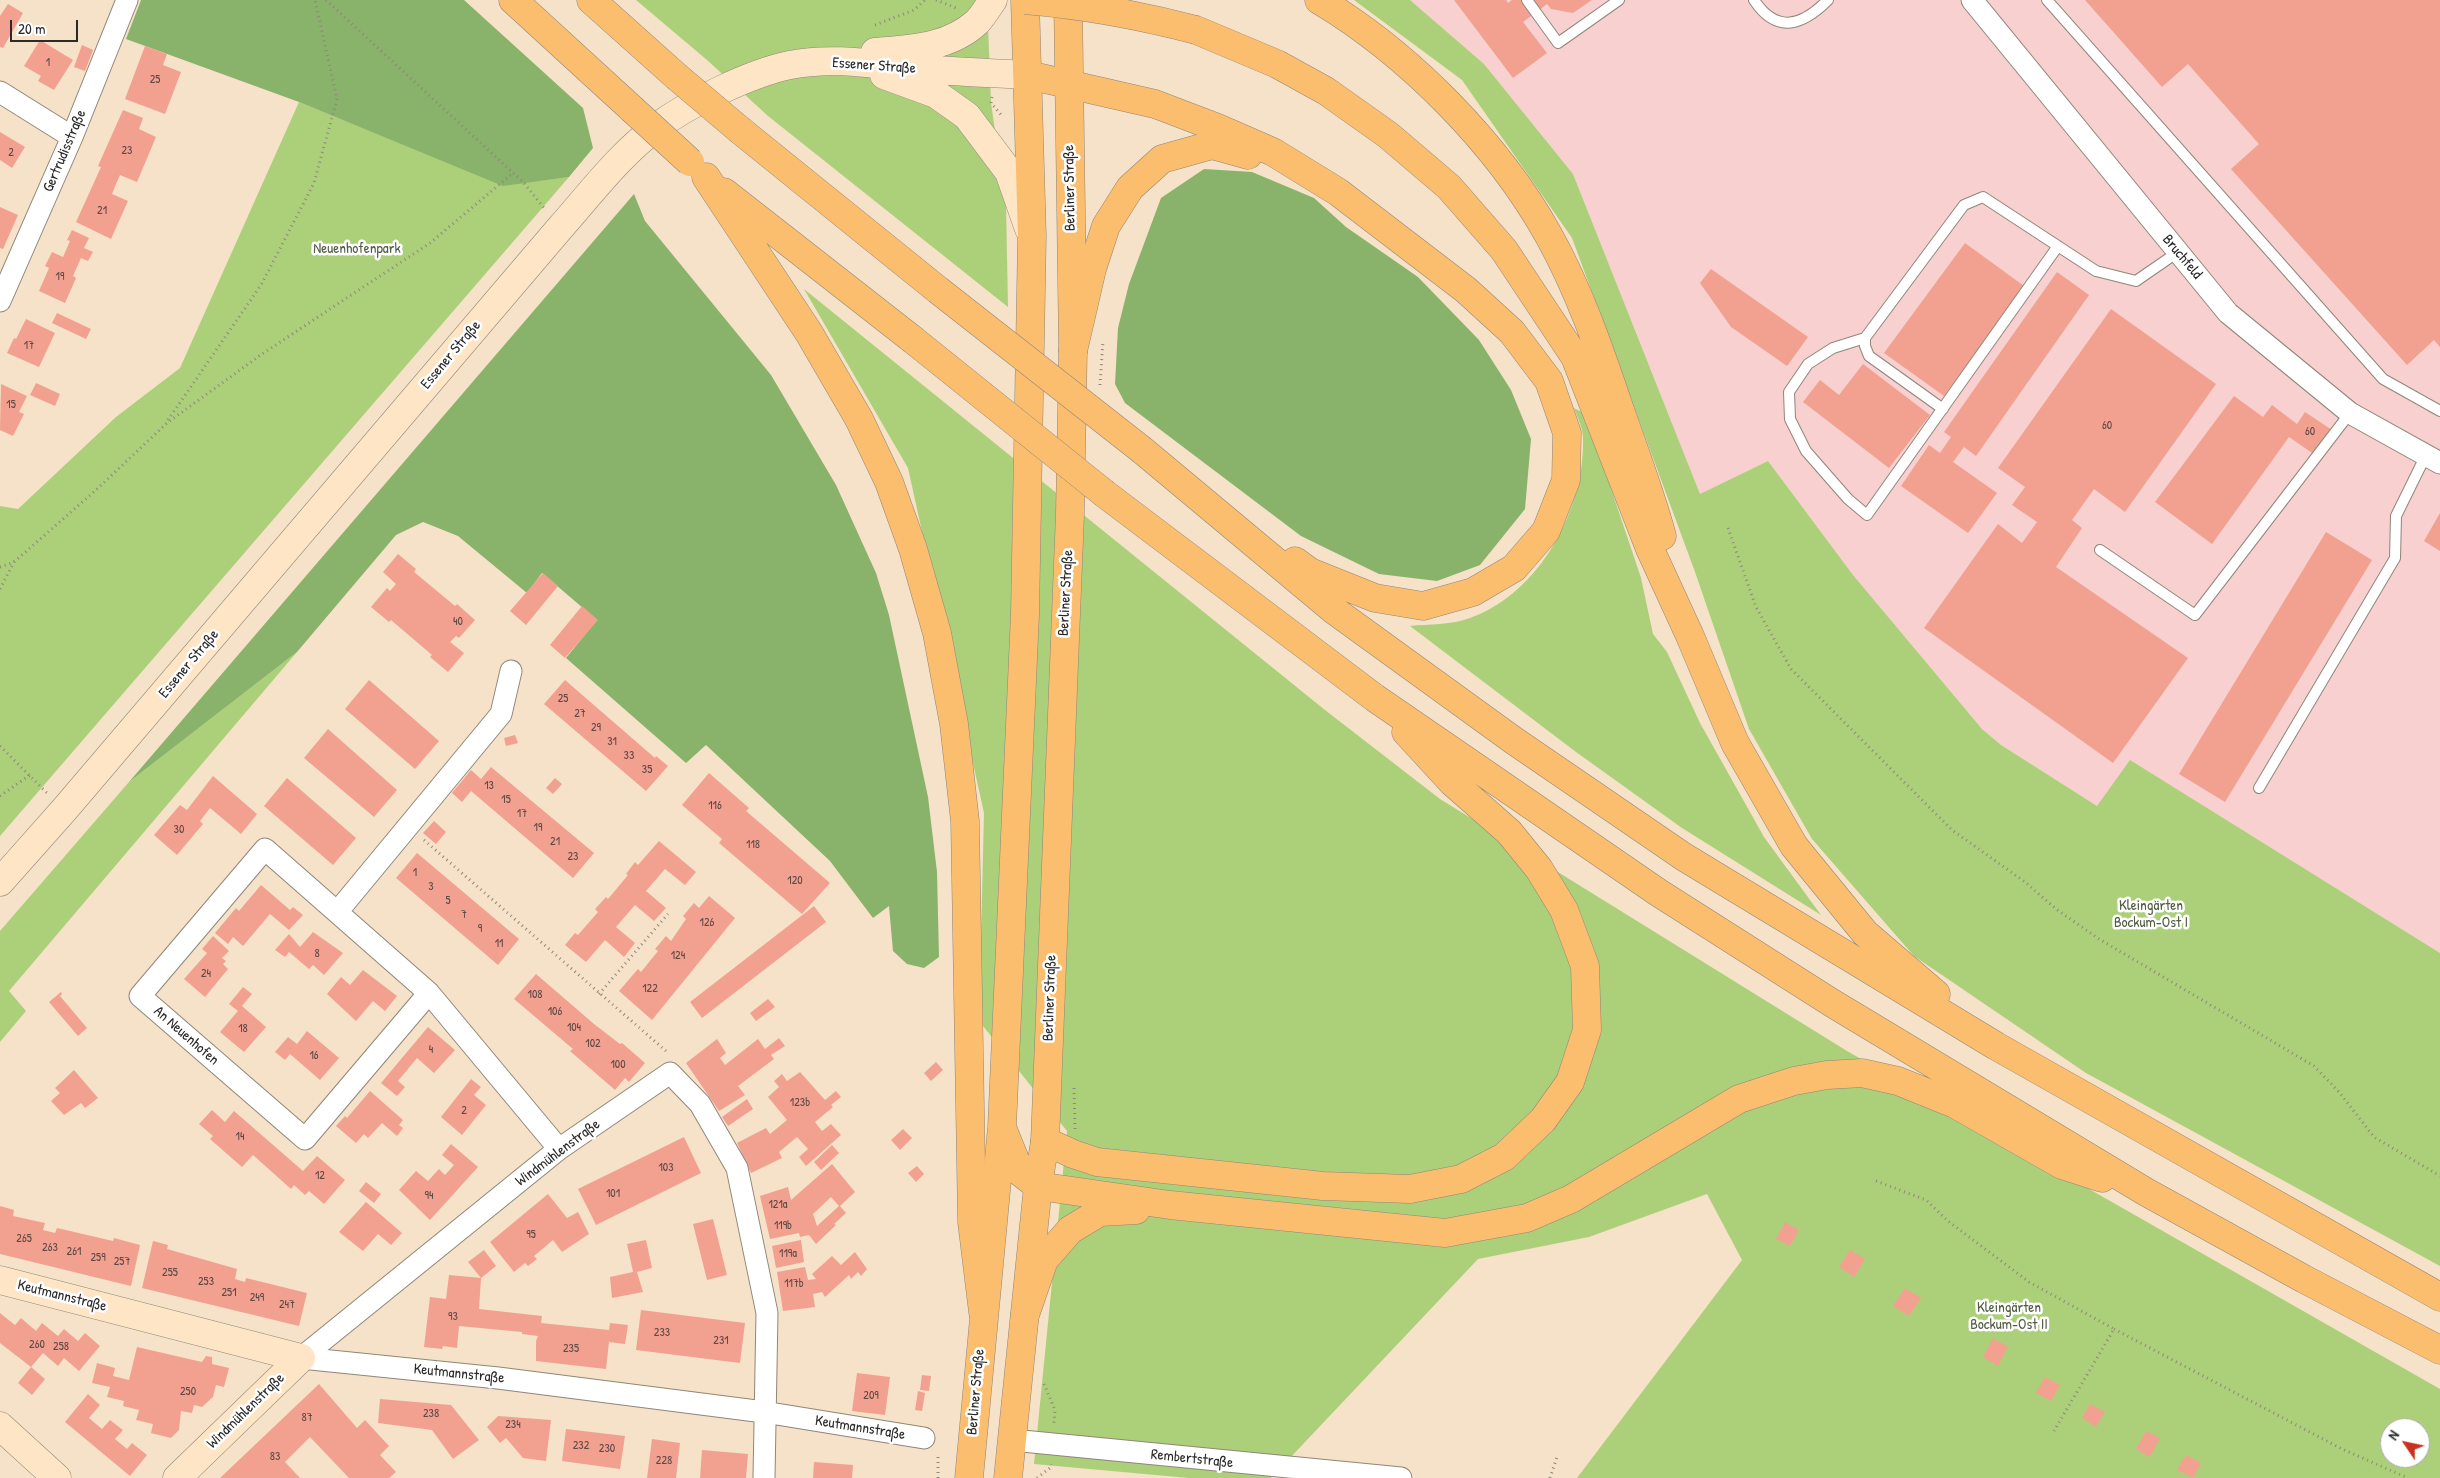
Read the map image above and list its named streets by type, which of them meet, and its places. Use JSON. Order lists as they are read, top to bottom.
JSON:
{
  "streets": {
    "main road": [
      "Essener Straße",
      "Berliner Straße",
      "Windmühlenstraße",
      "Keutmannstraße"
    ],
    "street": [
      "Gertrudisstraße",
      "Bruchfeld",
      "An Neuenhofen",
      "Rembertstraße"
    ]
  },
  "crossings": [
    ["Essener Straße", "Berliner Straße"],
    ["Berliner Straße", "Rembertstraße"],
    ["An Neuenhofen", "Windmühlenstraße"],
    ["Windmühlenstraße", "Keutmannstraße"]
  ],
  "parks": ["Neuenhofenpark", "Kleingärten Bockum-Ost I", "Kleingärten Bockum-Ost II"],
  "house_numbers": [
    "1",
    "25",
    "23",
    "2",
    "21",
    "19",
    "17",
    "15",
    "60",
    "60",
    "40",
    "25",
    "27",
    "29",
    "31",
    "33",
    "35",
    "13",
    "15",
    "116",
    "17",
    "19",
    "30",
    "21",
    "118",
    "23",
    "1",
    "120",
    "3",
    "5",
    "7",
    "126",
    "9",
    "11",
    "8",
    "124",
    "24",
    "122",
    "108",
    "106",
    "104",
    "18",
    "102",
    "4",
    "16",
    "100",
    "123b",
    "2",
    "14",
    "103",
    "12",
    "101",
    "94",
    "121a",
    "119b",
    "95",
    "265",
    "263",
    "261",
    "119a",
    "259",
    "257",
    "255",
    "253",
    "117b",
    "251",
    "249",
    "247",
    "93",
    "233",
    "231",
    "260",
    "258",
    "235",
    "250",
    "209",
    "238",
    "87",
    "234",
    "232",
    "230",
    "83",
    "228"
  ],
  "scale_bar": "20 m",
  "north": "top left"
}
